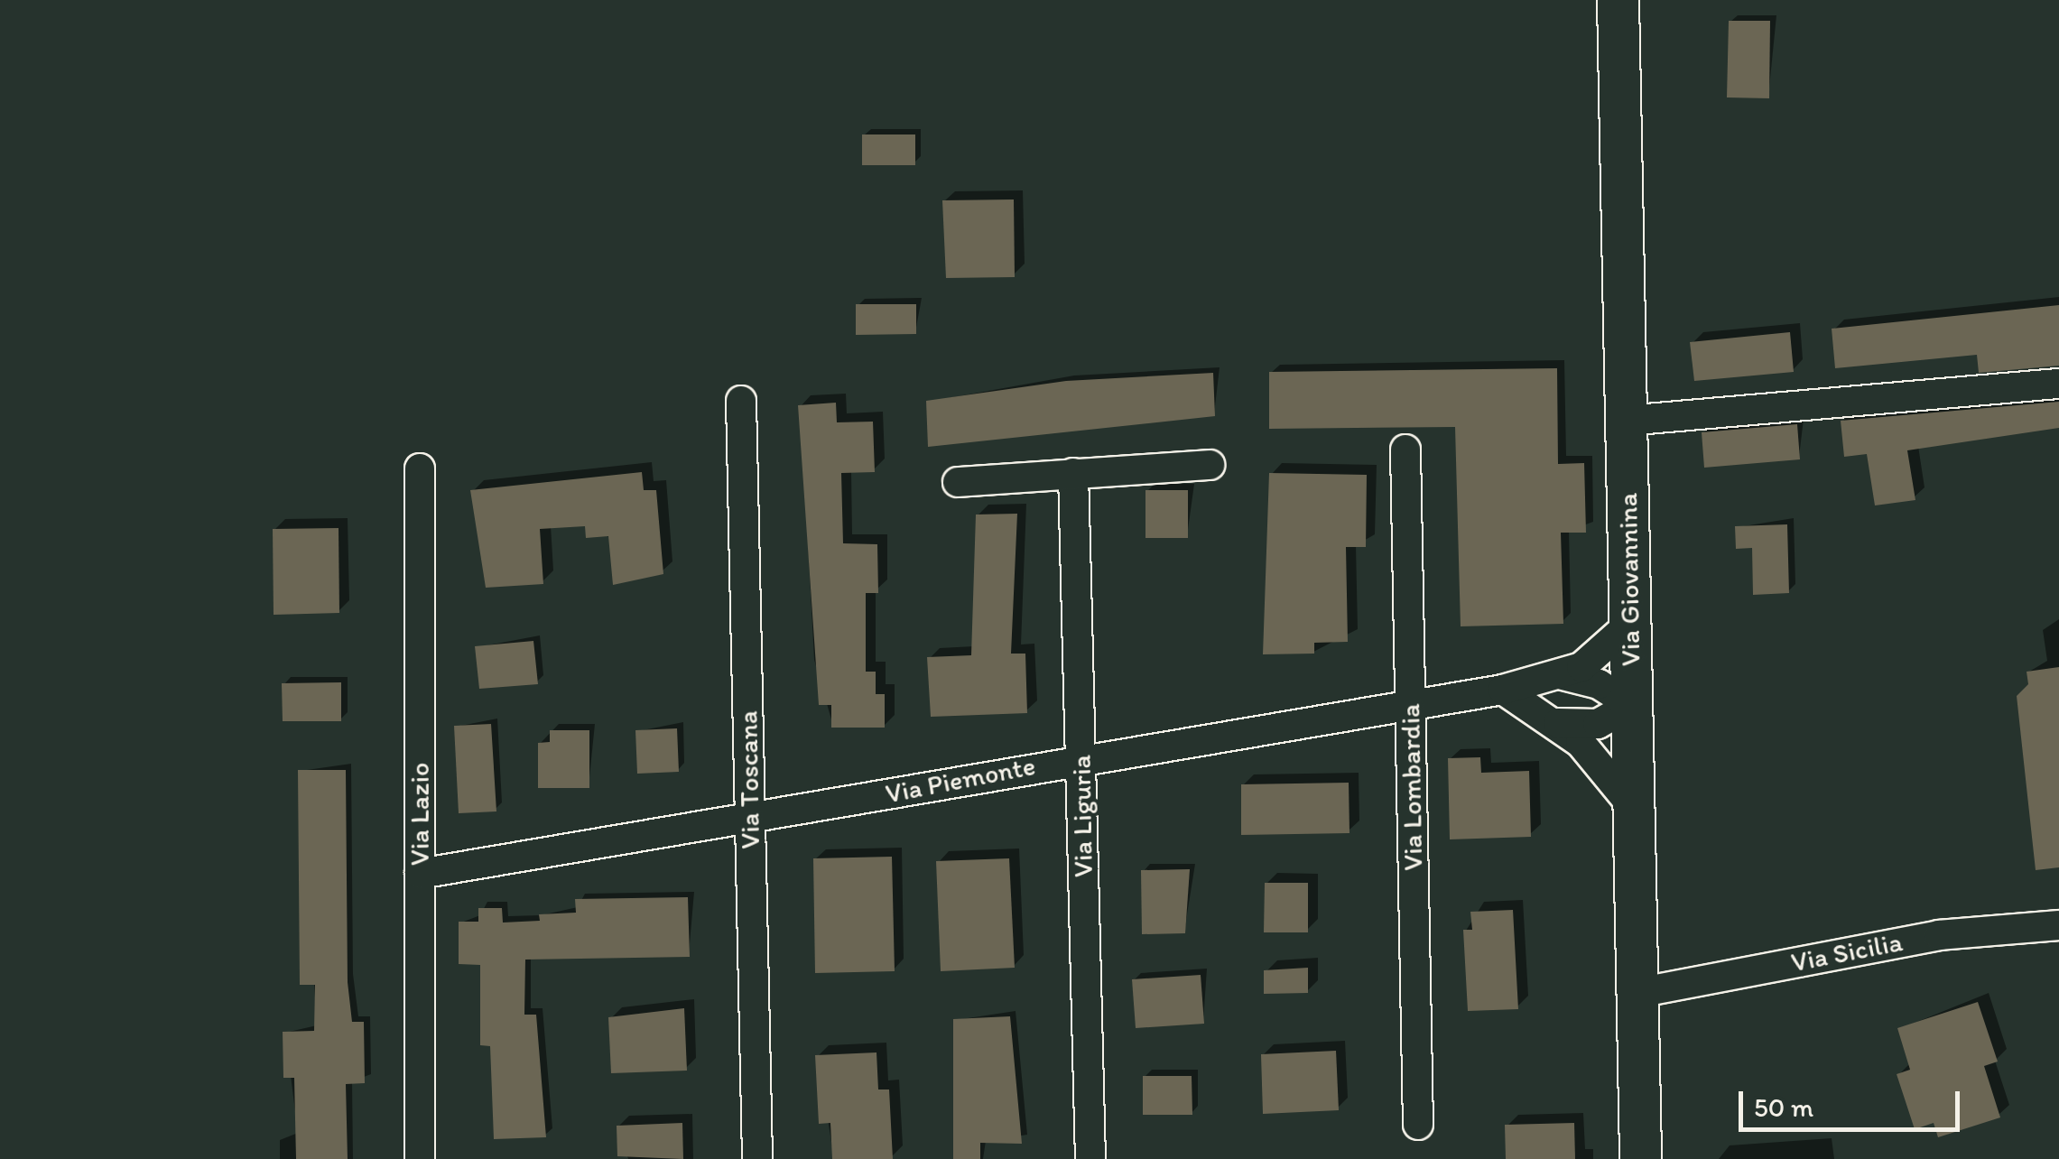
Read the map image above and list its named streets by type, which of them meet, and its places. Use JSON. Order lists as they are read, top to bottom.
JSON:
{
  "streets": {
    "street": [
      "Via Giovannina",
      "Via Toscana",
      "Via Piemonte",
      "Via Lombardia",
      "Via Lazio",
      "Via Liguria",
      "Via Sicilia"
    ]
  },
  "crossings": [
    ["Via Giovannina", "Via Piemonte"],
    ["Via Giovannina", "Via Sicilia"],
    ["Via Toscana", "Via Piemonte"],
    ["Via Piemonte", "Via Lombardia"],
    ["Via Piemonte", "Via Lazio"],
    ["Via Piemonte", "Via Liguria"]
  ],
  "scale_bar": "50 m"
}
